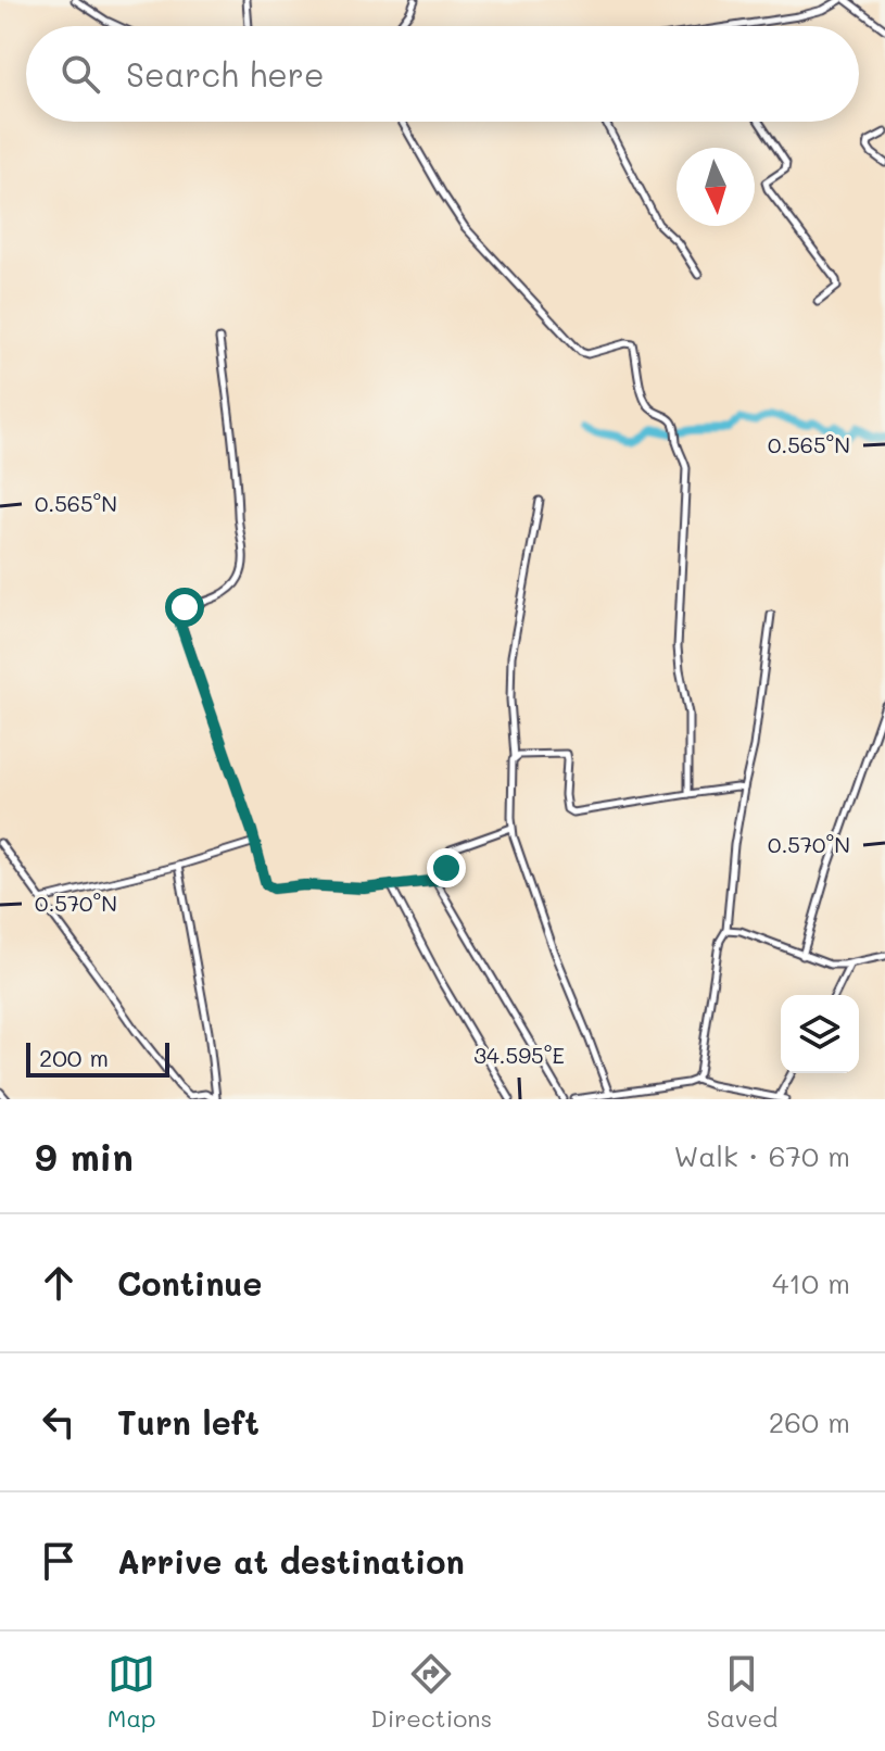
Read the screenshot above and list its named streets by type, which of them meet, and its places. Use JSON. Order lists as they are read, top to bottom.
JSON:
{
  "scale_bar": "200 m",
  "north": "bottom",
  "page": {
    "search": "Search here",
    "scale": "200 m",
    "heading": ["9 min", "Walk · 670 m"],
    "list": [
      ["Continue", "410 m"],
      ["Turn left", "260 m"],
      "Arrive at destination"
    ],
    "nav": ["Map", "Directions", "Saved"]
  },
  "coordinates": ["0.565°N", "0.570°N", "34.595°E"]
}
